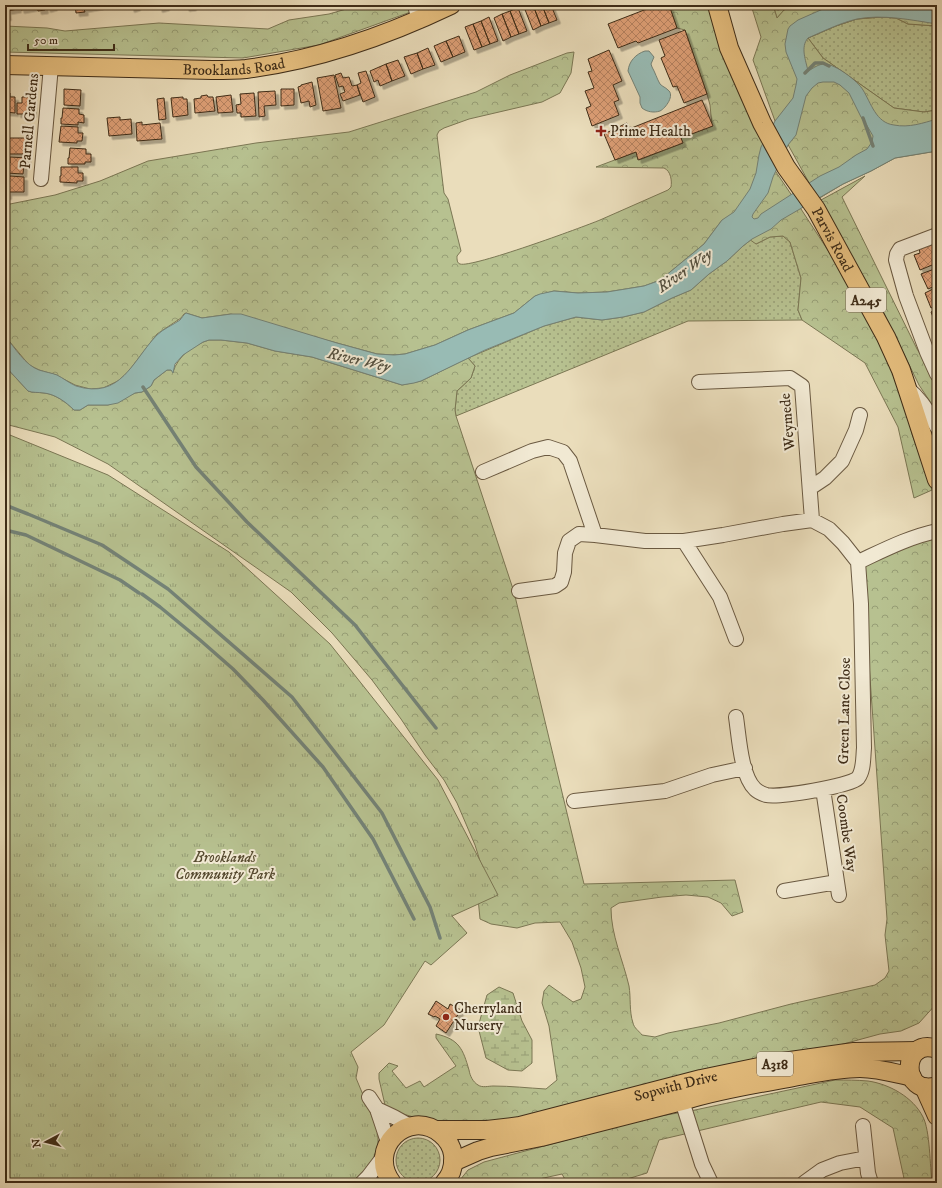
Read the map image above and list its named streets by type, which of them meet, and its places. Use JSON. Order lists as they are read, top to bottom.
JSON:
{
  "streets": {
    "main road": [
      "Brooklands Road",
      "Parvis Road",
      "A245",
      "A318",
      "Sopwith Drive"
    ],
    "street": [
      "Parnell Gardens",
      "Weymede",
      "Green Lane Close",
      "Coombe Way"
    ]
  },
  "crossings": [
    ["Brooklands Road", "Parnell Gardens"],
    ["Parvis Road", "A245"],
    ["Green Lane Close", "Coombe Way"]
  ],
  "water": ["River Wey"],
  "parks": ["Brooklands Community Park"],
  "places": {
    "health": ["Prime Health"],
    "other": ["Cherryland Nursery"]
  },
  "scale_bar": "50 m",
  "north": "left"
}
